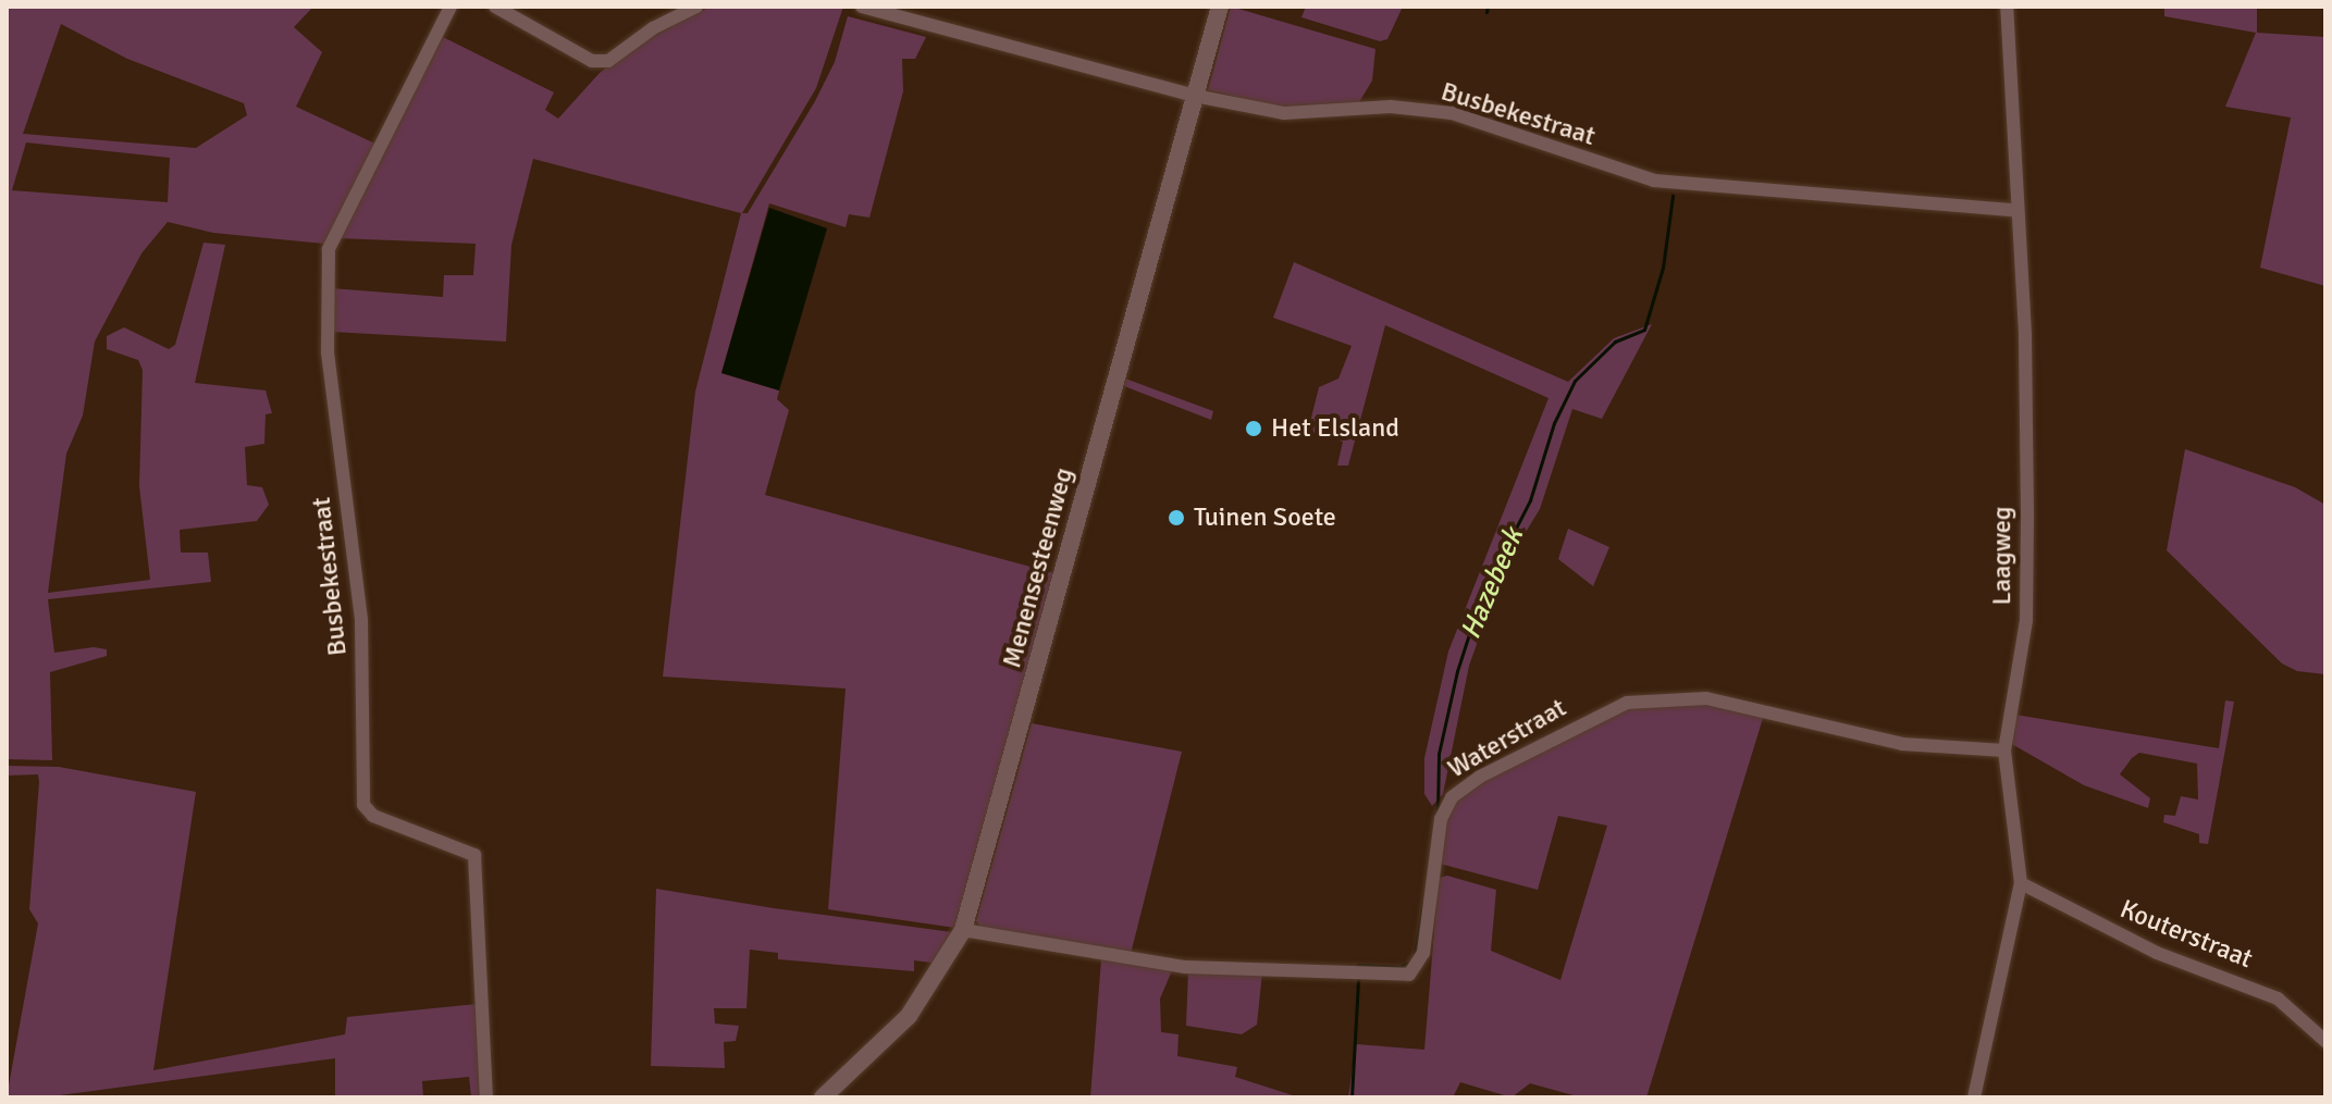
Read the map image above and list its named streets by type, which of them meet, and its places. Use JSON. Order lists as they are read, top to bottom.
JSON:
{
  "streets": {
    "street": [
      "Busbekestraat",
      "Laagweg",
      "Menensesteenweg",
      "Waterstraat",
      "Kouterstraat"
    ]
  },
  "crossings": [
    ["Busbekestraat", "Laagweg"],
    ["Busbekestraat", "Menensesteenweg"],
    ["Laagweg", "Waterstraat"],
    ["Laagweg", "Kouterstraat"],
    ["Menensesteenweg", "Waterstraat"]
  ],
  "water": ["Hazebeek"],
  "places": ["Het Elsland", "Tuinen Soete"]
}
